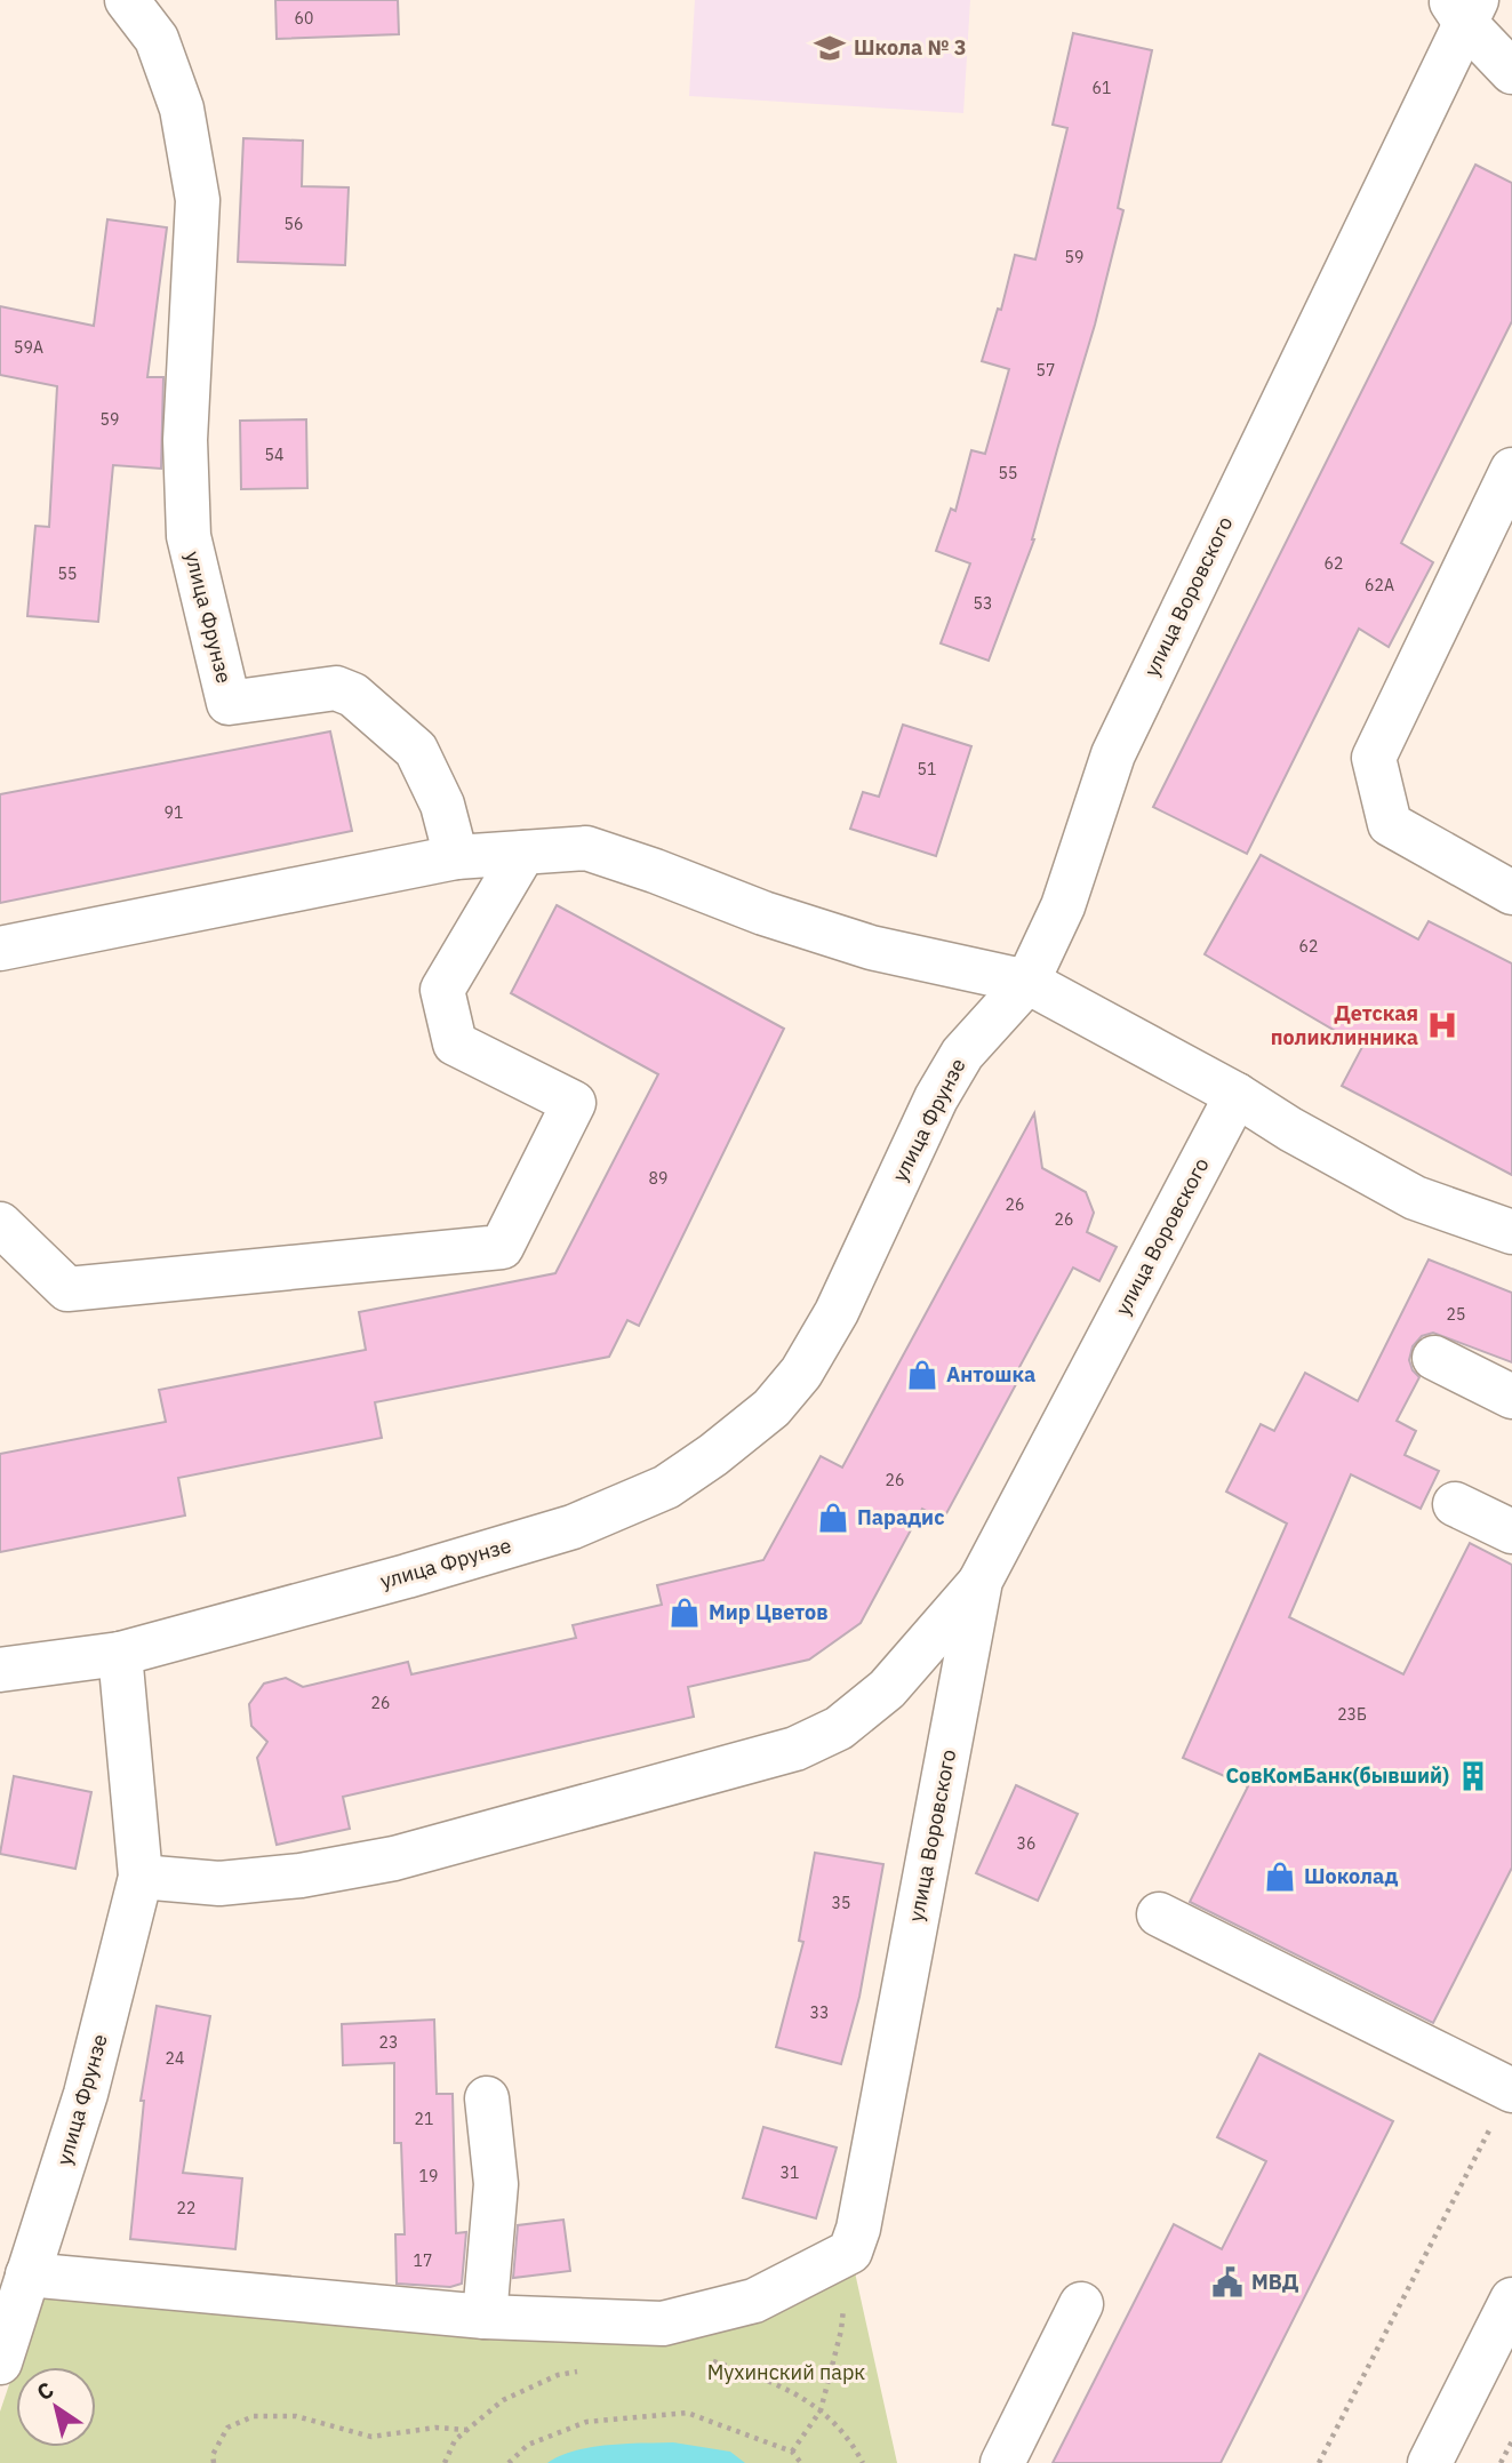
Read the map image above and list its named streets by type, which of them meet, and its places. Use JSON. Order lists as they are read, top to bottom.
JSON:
{
  "streets": {
    "street": ["улица Воровского", "улица Фрунзе"]
  },
  "crossings": [
    ["улица Воровского", "улица Фрунзе"]
  ],
  "parks": ["Мухинский парк"],
  "places": {
    "school or university": ["Школа № 3"],
    "hospital": ["Детская поликлинника"],
    "shop": [
      "Антошка",
      "Парадис",
      "Мир Цветов",
      "Шоколад"
    ],
    "building": ["СовКомБанк(бывший)"],
    "public building": ["МВД"]
  },
  "house_numbers": [
    "60",
    "61",
    "56",
    "59",
    "59А",
    "57",
    "59",
    "54",
    "55",
    "62",
    "55",
    "62А",
    "53",
    "51",
    "91",
    "62",
    "89",
    "26",
    "26",
    "25",
    "26",
    "26",
    "23Б",
    "36",
    "35",
    "33",
    "23",
    "24",
    "21",
    "31",
    "19",
    "22",
    "17"
  ],
  "north": "top left"
}
